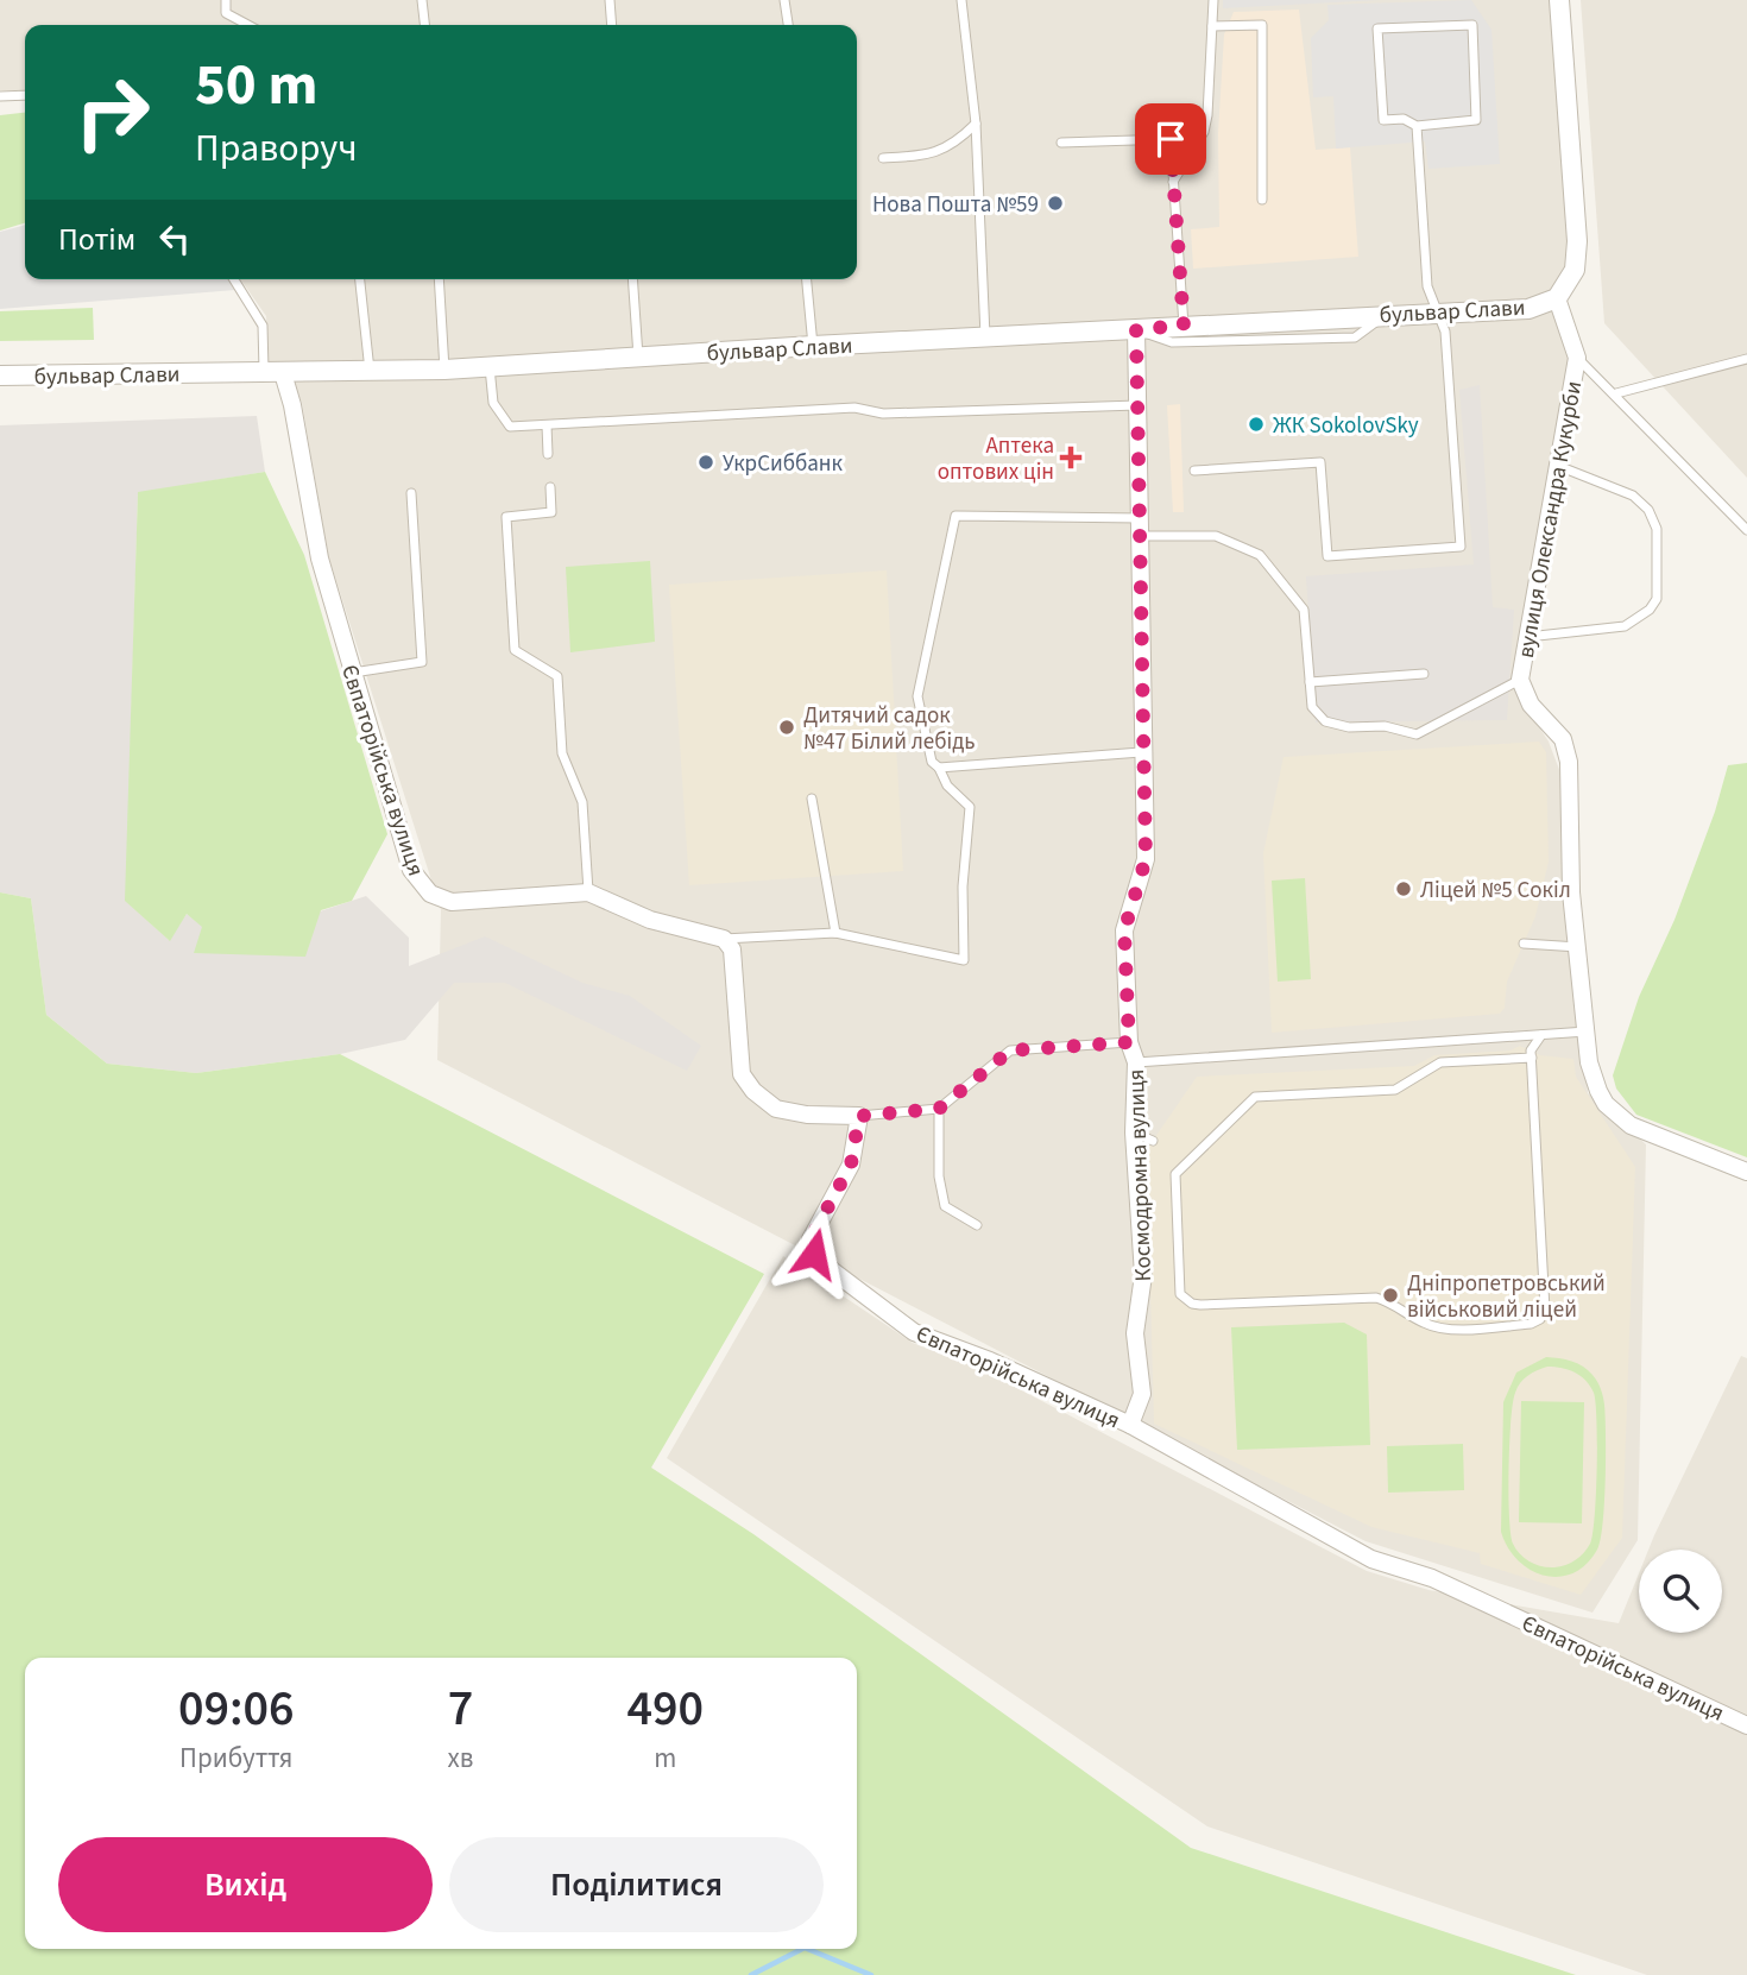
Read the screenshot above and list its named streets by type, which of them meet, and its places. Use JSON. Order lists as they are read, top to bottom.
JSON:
{
  "streets": {
    "street": [
      "бульвар Слави",
      "вулиця Олександра Кукурби",
      "Євпаторійська вулиця",
      "Космодромна вулиця"
    ]
  },
  "crossings": [
    ["бульвар Слави", "вулиця Олександра Кукурби"],
    ["бульвар Слави", "Євпаторійська вулиця"],
    ["бульвар Слави", "Космодромна вулиця"],
    ["Євпаторійська вулиця", "Космодромна вулиця"]
  ],
  "places": {
    "other": [
      "Нова Пошта №59",
      "ЖК SokolovSky",
      "УкрСиббанк",
      "Дитячий садок №47 Білий лебідь",
      "Ліцей №5 Сокіл",
      "Дніпропетровський військовий ліцей"
    ],
    "health": ["Аптека оптових цін"]
  },
  "page": {
    "turn": ["50 m", "Праворуч"],
    "then": "Потім",
    "eta": [
      "09:06",
      "Прибуття",
      "7",
      "хв",
      "490",
      "m"
    ],
    "buttons": ["Вихід", "Поділитися"]
  }
}
